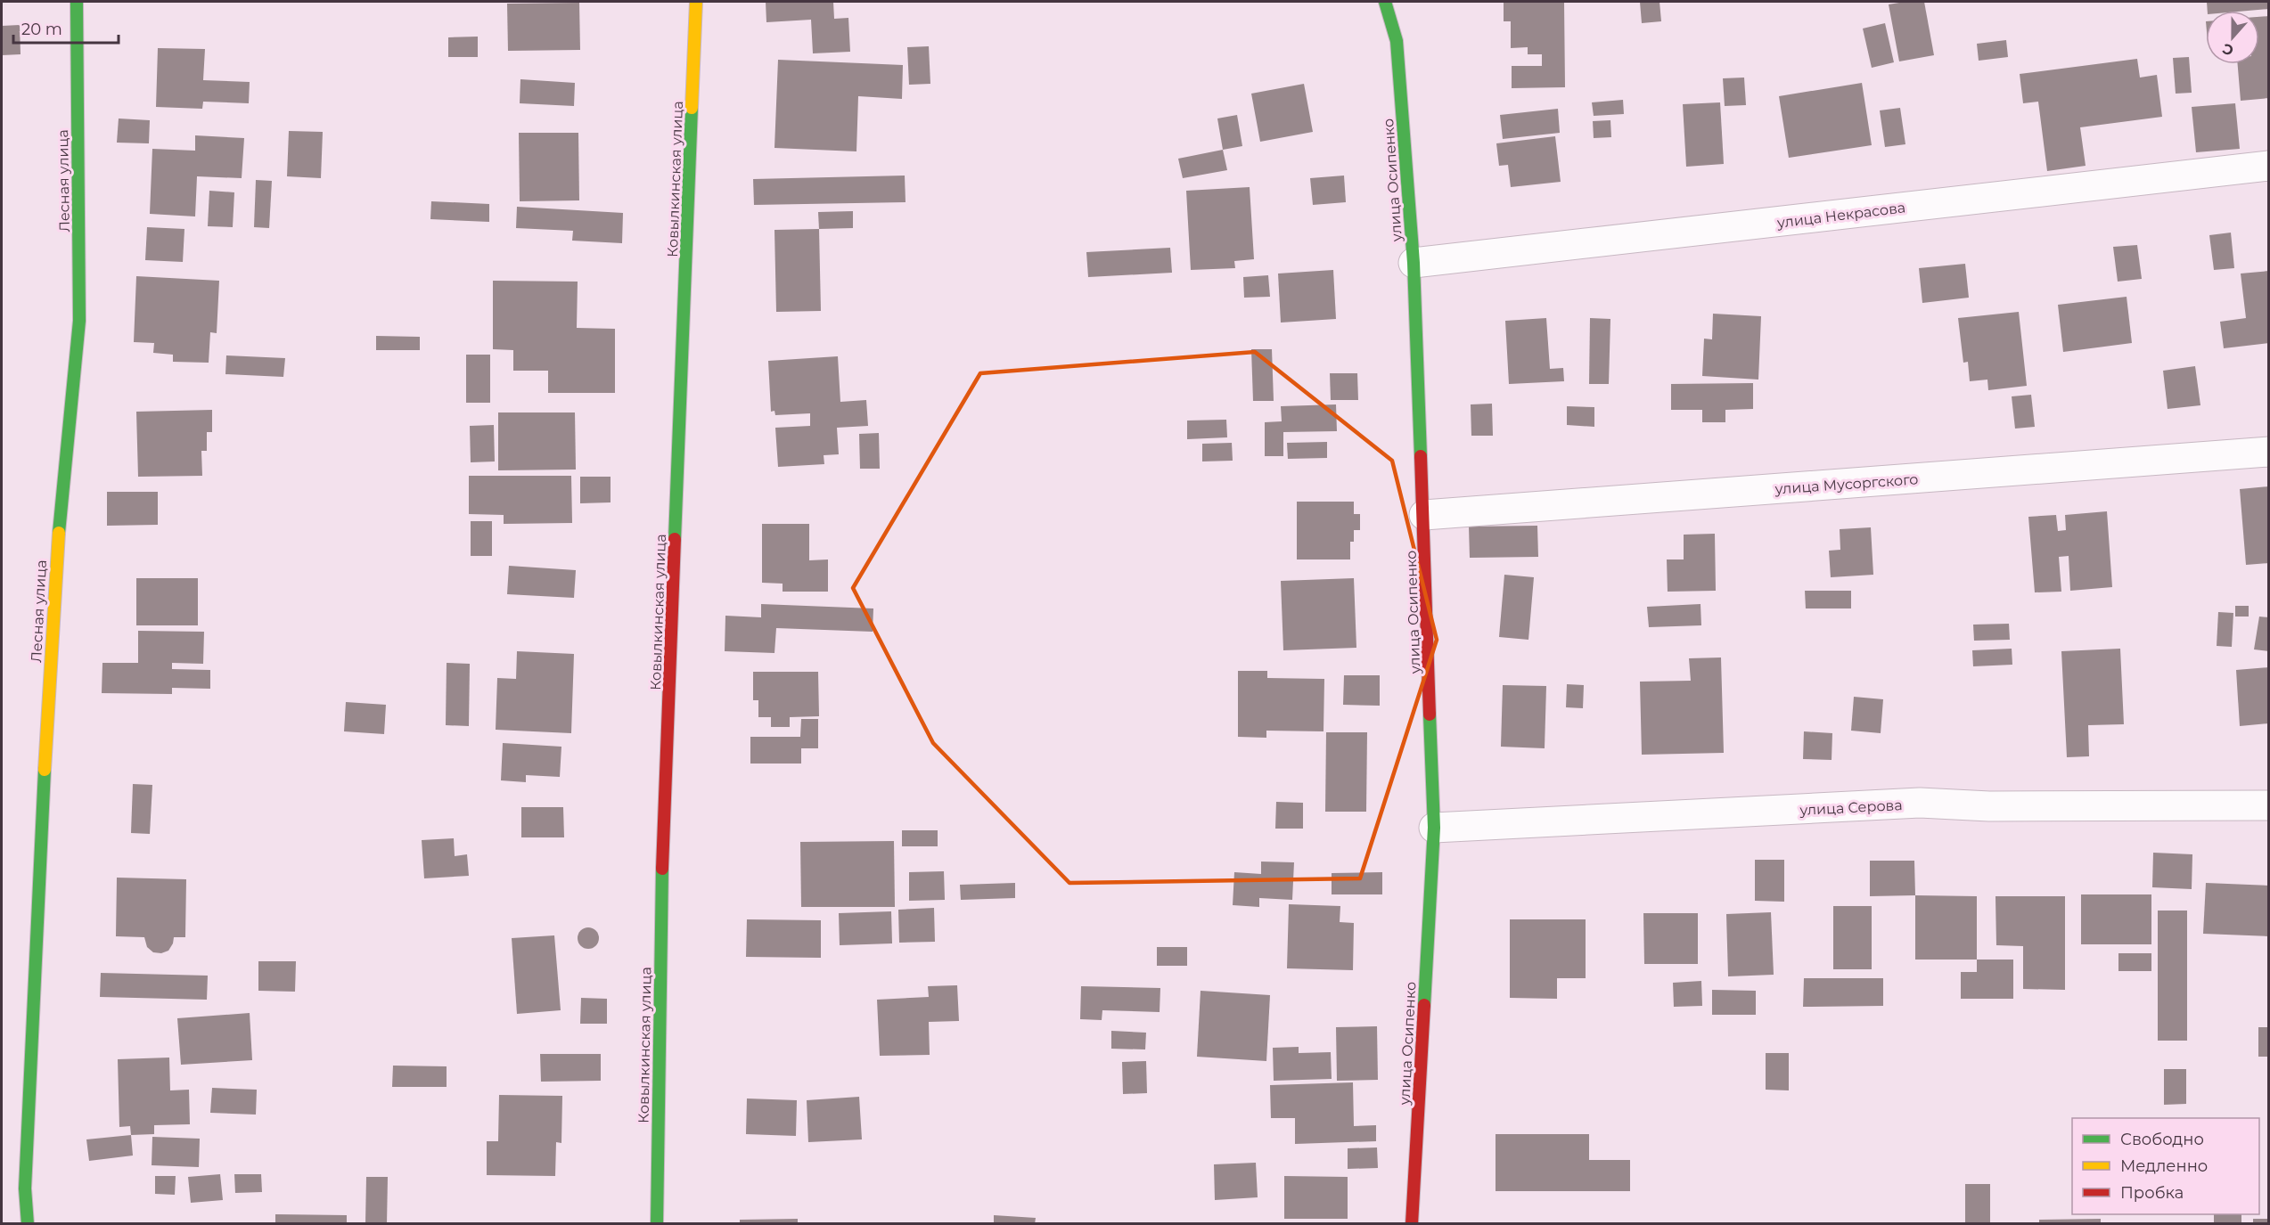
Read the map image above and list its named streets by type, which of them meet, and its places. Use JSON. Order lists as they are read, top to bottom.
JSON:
{
  "streets": {
    "street": [
      "Ковылкинская улица",
      "улица Осипенко",
      "Лесная улица",
      "улица Некрасова",
      "улица Мусоргского",
      "улица Серова"
    ]
  },
  "crossings": [
    ["улица Осипенко", "улица Некрасова"],
    ["улица Осипенко", "улица Мусоргского"],
    ["улица Осипенко", "улица Серова"]
  ],
  "legend": ["Свободно", "Медленно", "Пробка"],
  "scale_bar": "20 m",
  "north": "bottom"
}
